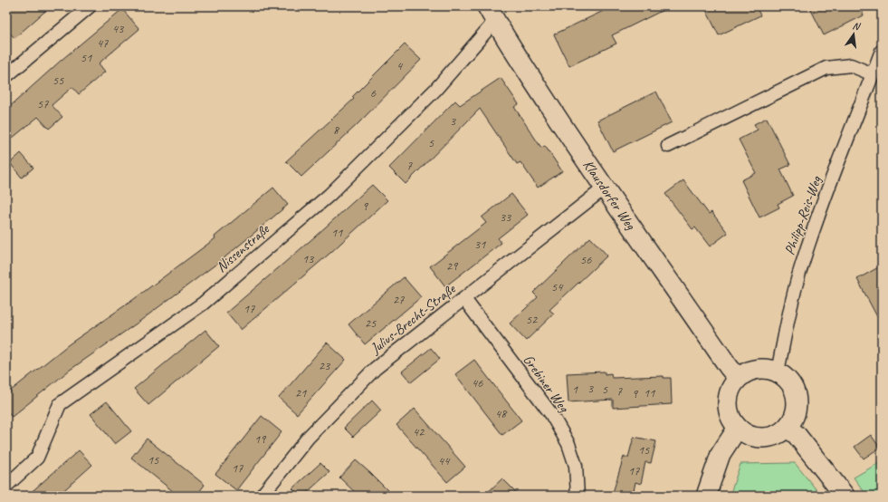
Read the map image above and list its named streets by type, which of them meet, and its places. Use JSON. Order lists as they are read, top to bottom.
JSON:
{
  "streets": {
    "street": [
      "Klausdorfer Weg",
      "Philipp-Reis-Weg",
      "Nissenstraße",
      "Julius-Brecht-Straße",
      "Grebiner Weg"
    ]
  },
  "crossings": [
    ["Klausdorfer Weg", "Philipp-Reis-Weg"],
    ["Klausdorfer Weg", "Nissenstraße"],
    ["Klausdorfer Weg", "Julius-Brecht-Straße"],
    ["Julius-Brecht-Straße", "Grebiner Weg"]
  ],
  "house_numbers": [
    "43",
    "47",
    "51",
    "4",
    "55",
    "6",
    "57",
    "3",
    "8",
    "5",
    "7",
    "9",
    "33",
    "11",
    "31",
    "13",
    "56",
    "29",
    "54",
    "27",
    "17",
    "52",
    "25",
    "23",
    "46",
    "3",
    "1",
    "5",
    "7",
    "21",
    "11",
    "9",
    "48",
    "42",
    "19",
    "15",
    "15",
    "44",
    "17",
    "17"
  ],
  "north": "top"
}
